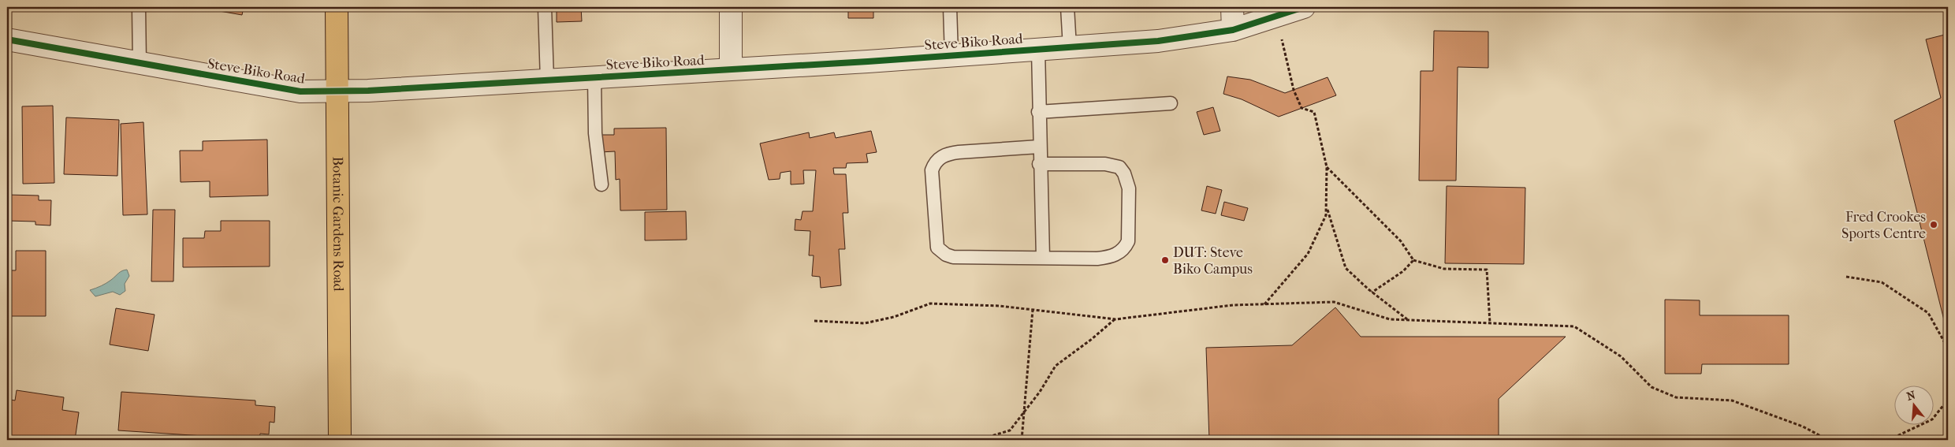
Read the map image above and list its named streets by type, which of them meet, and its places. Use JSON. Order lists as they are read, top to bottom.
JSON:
{
  "streets": {
    "main road": ["Botanic Gardens Road"],
    "street": ["Steve Biko Road"]
  },
  "crossings": [
    ["Steve Biko Road", "Botanic Gardens Road"]
  ],
  "places": ["Fred Crookes Sports Centre", "DUT: Steve Biko Campus"],
  "north": "top"
}
